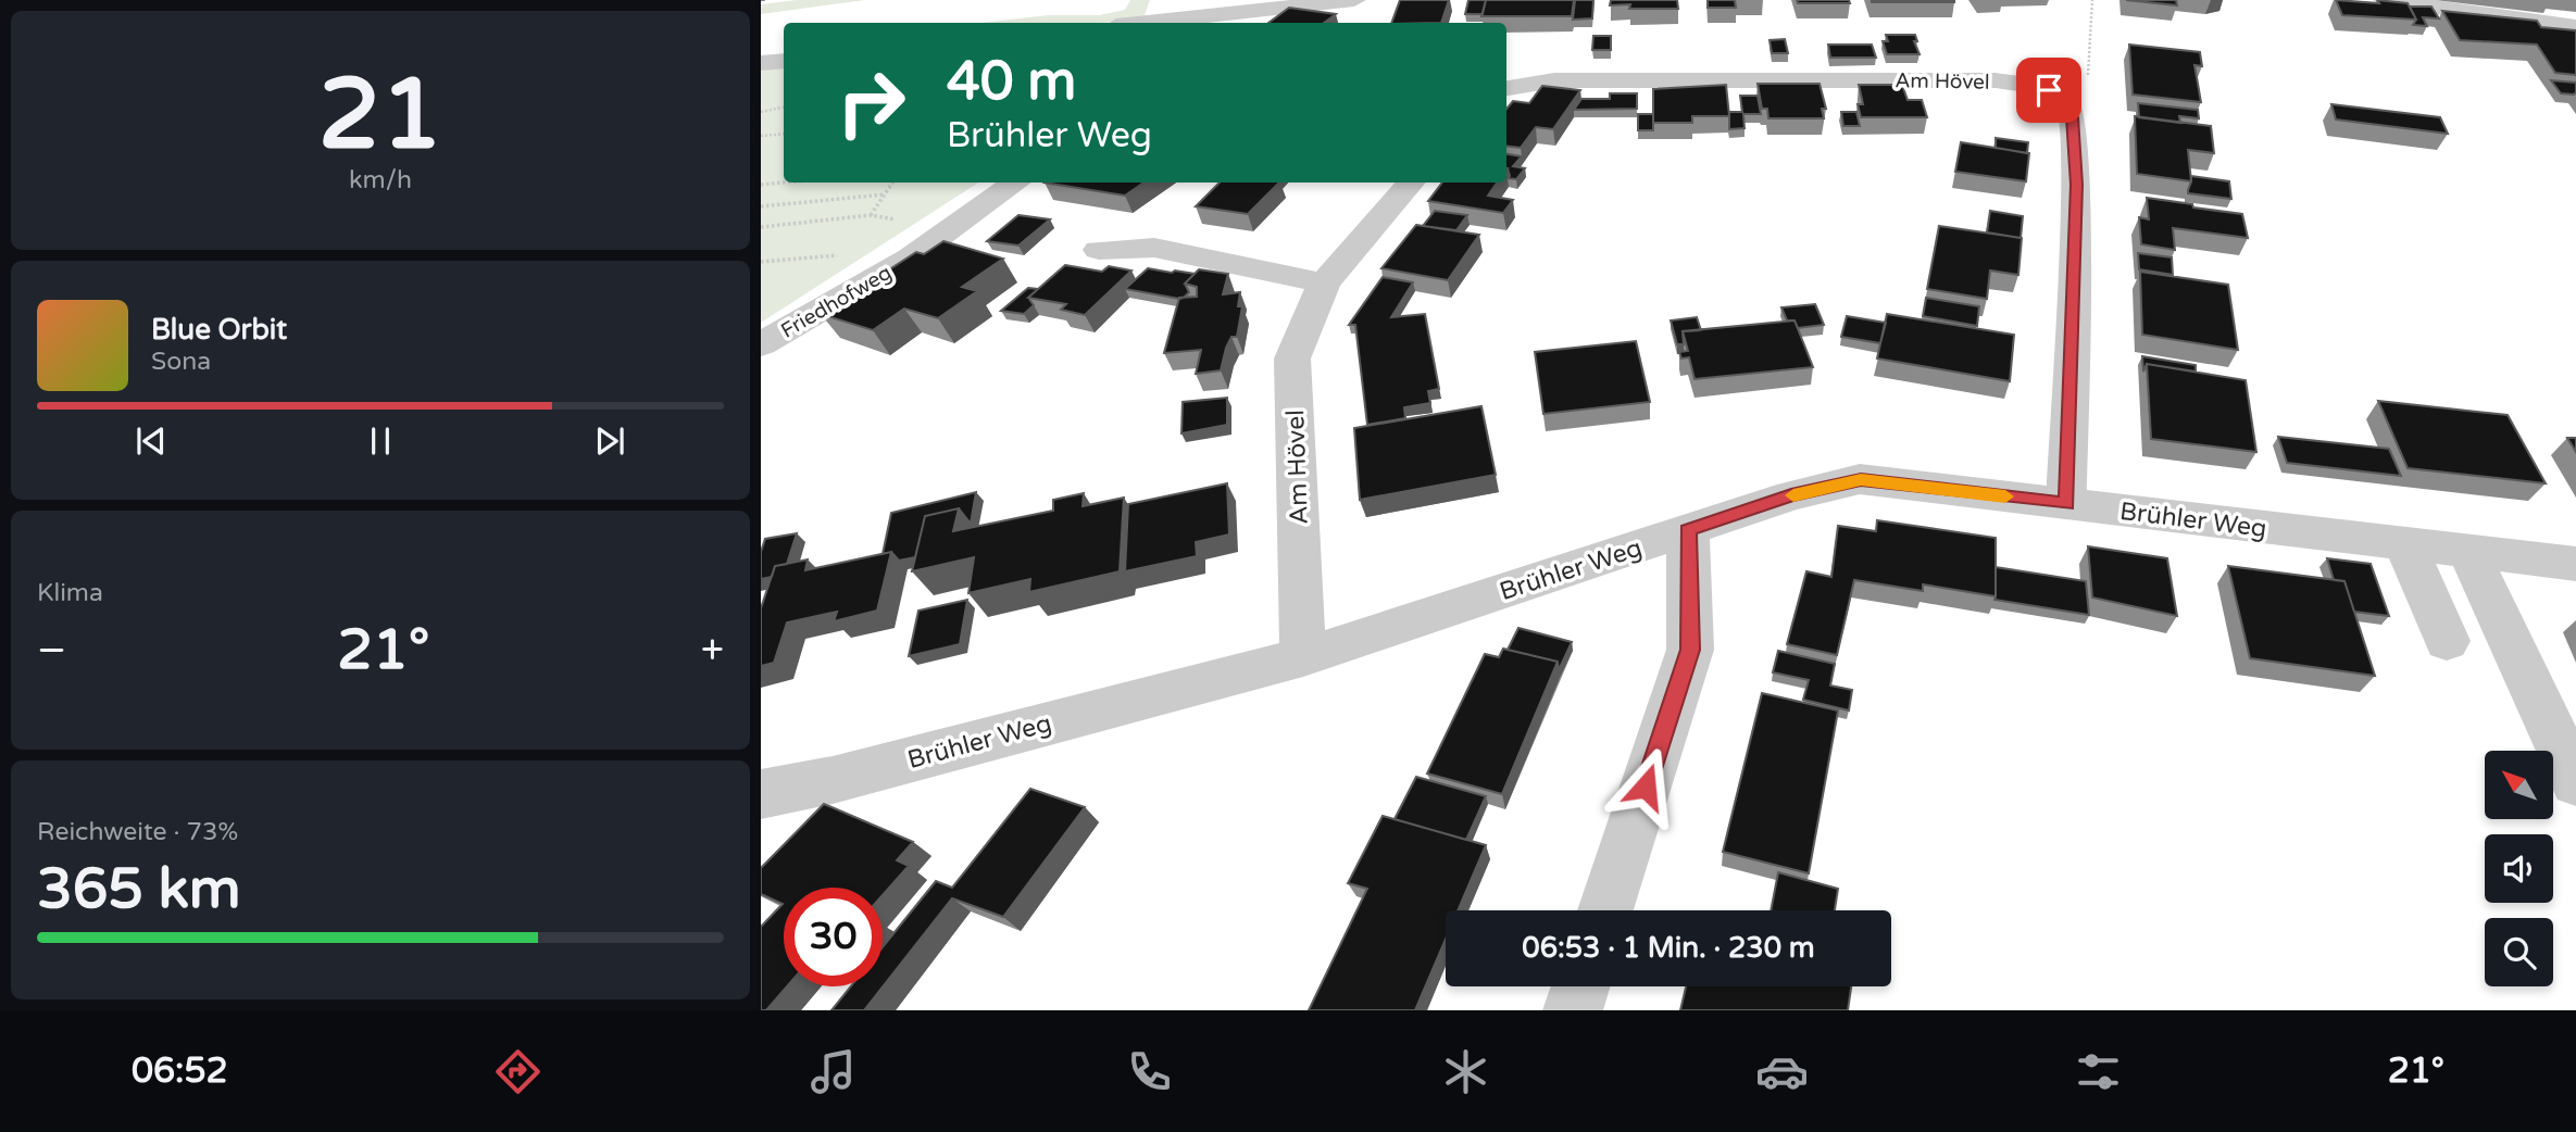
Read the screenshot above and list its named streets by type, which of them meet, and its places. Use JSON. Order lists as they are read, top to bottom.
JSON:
{
  "streets": {
    "street": ["Am Hövel", "Friedhofweg", "Brühler Weg"]
  },
  "crossings": [
    ["Am Hövel", "Brühler Weg"]
  ],
  "north": "top left",
  "page": {
    "tile": [
      ["21", "km/h"],
      "Klima",
      ["Reichweite · 73%", "365 km"]
    ],
    "turn": ["40 m", "Brühler Weg"],
    "song": ["Blue Orbit", "Sona"],
    "heat": ["−", "21°", "+"],
    "limit": "30",
    "trip": "06:53 · 1 Min. · 230 m",
    "tabs": ["06:52", "21°"]
  }
}
